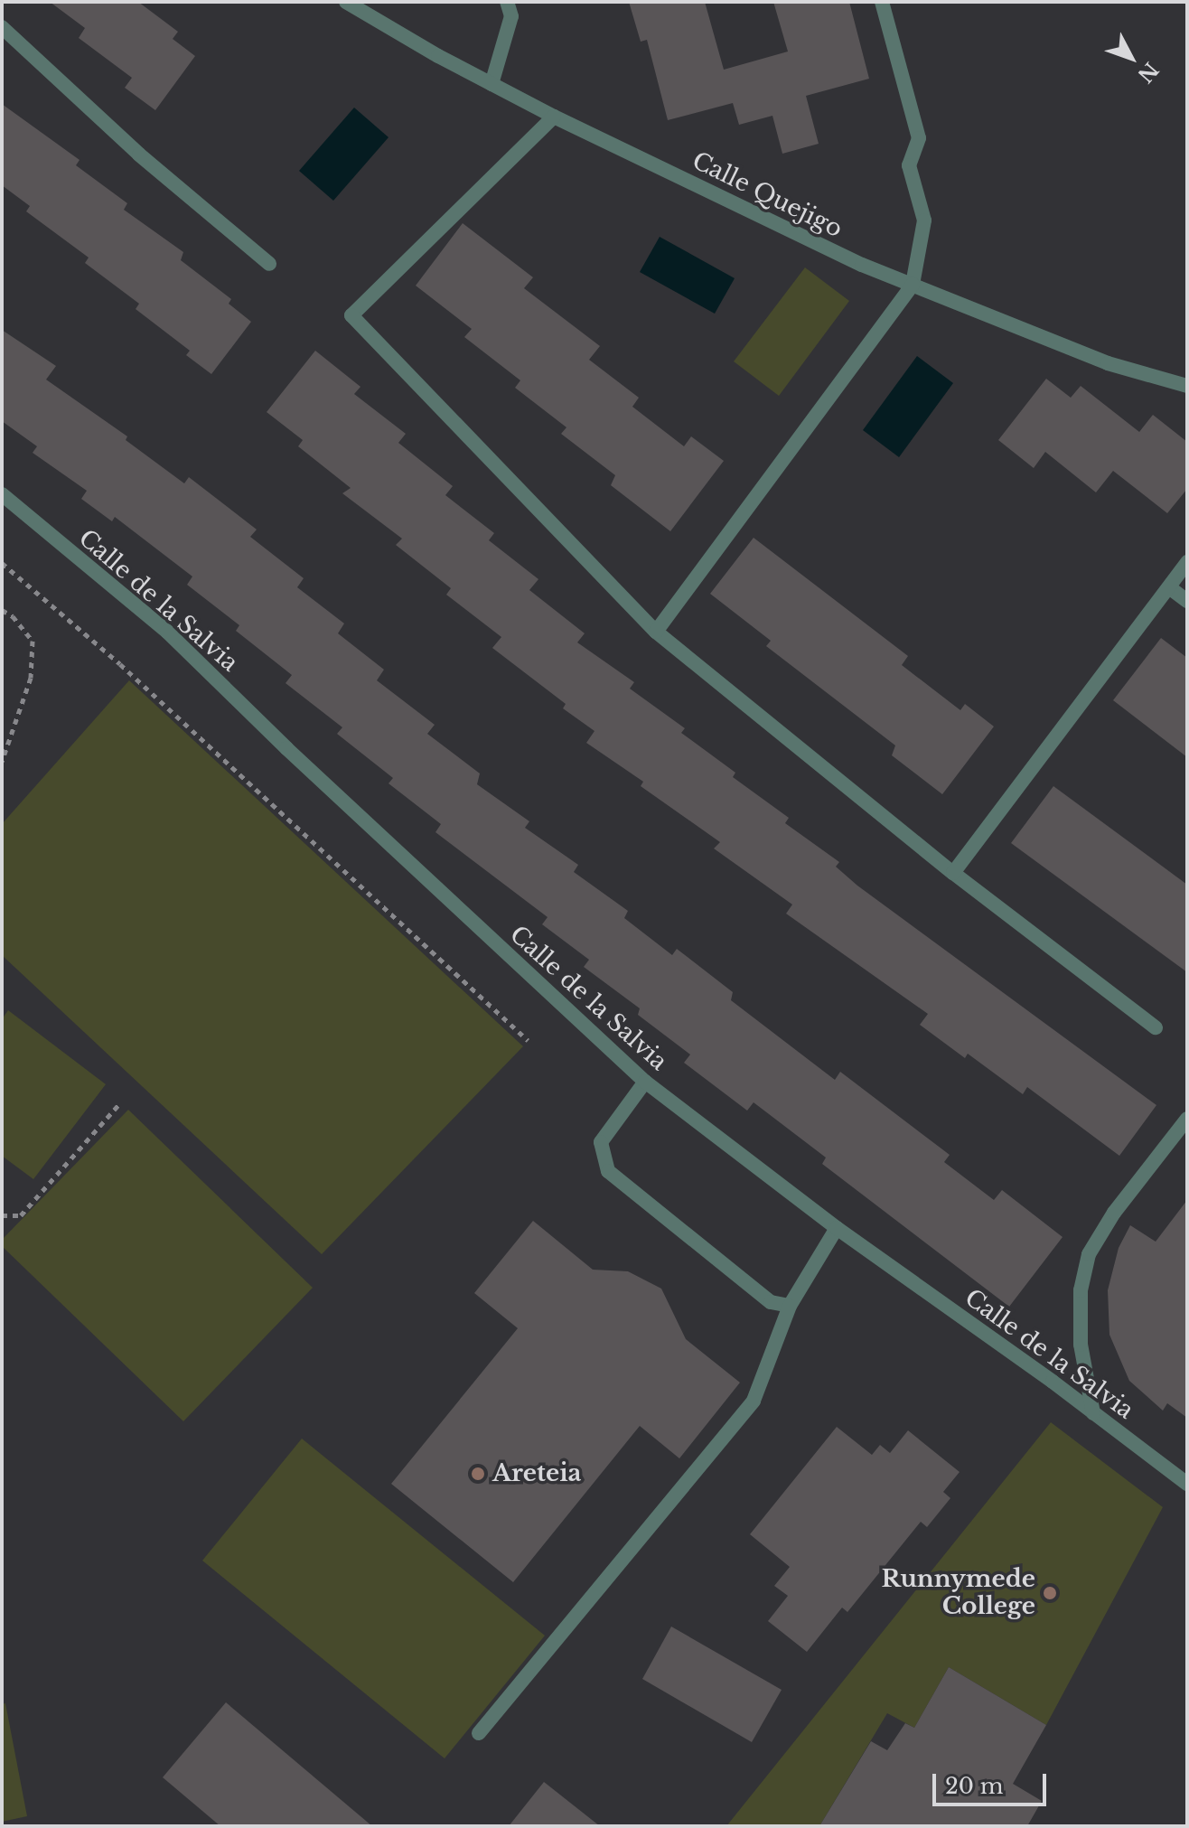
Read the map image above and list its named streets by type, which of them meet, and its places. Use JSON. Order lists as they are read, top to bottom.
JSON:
{
  "streets": {
    "street": ["Calle Quejigo", "Calle de la Salvia"]
  },
  "places": ["Areteia", "Runnymede College"],
  "scale_bar": "20 m",
  "north": "bottom right"
}
